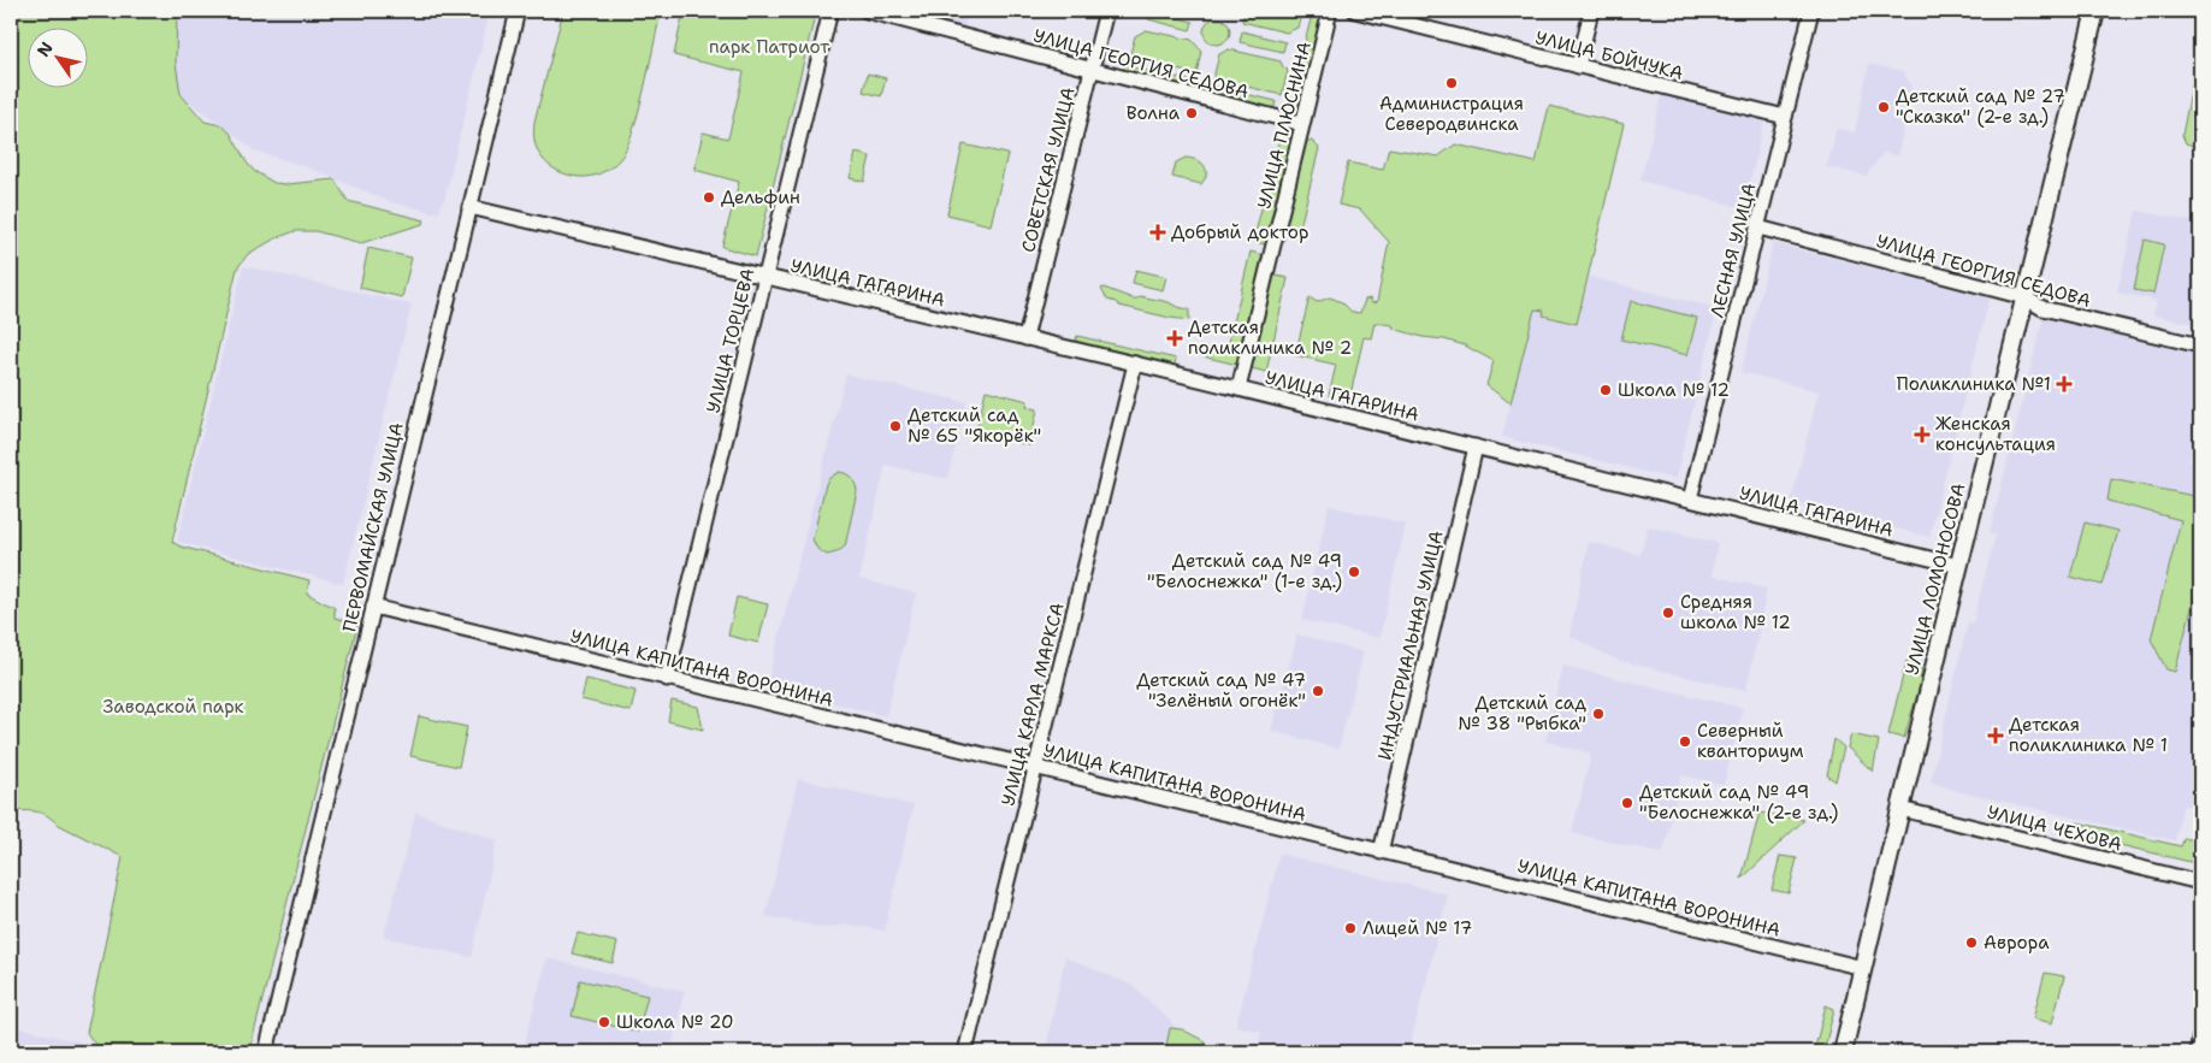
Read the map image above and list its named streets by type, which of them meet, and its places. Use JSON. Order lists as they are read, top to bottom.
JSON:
{
  "streets": {
    "main road": ["УЛИЦА ЛОМОНОСОВА"],
    "street": [
      "УЛИЦА БОЙЧУКА",
      "УЛИЦА ГЕОРГИЯ СЕДОВА",
      "УЛИЦА ПЛЮСНИНА",
      "СОВЕТСКАЯ УЛИЦА",
      "ЛЕСНАЯ УЛИЦА",
      "УЛИЦА ГАГАРИНА",
      "УЛИЦА ТОРЦЕВА",
      "ПЕРВОМАЙСКАЯ УЛИЦА",
      "ИНДУСТРИАЛЬНАЯ УЛИЦА",
      "УЛИЦА КАПИТАНА ВОРОНИНА",
      "УЛИЦА КАРЛА МАРКСА",
      "УЛИЦА ЧЕХОВА"
    ]
  },
  "crossings": [
    ["УЛИЦА БОЙЧУКА", "ЛЕСНАЯ УЛИЦА"],
    ["УЛИЦА ГЕОРГИЯ СЕДОВА", "УЛИЦА ПЛЮСНИНА"],
    ["УЛИЦА ГЕОРГИЯ СЕДОВА", "СОВЕТСКАЯ УЛИЦА"],
    ["УЛИЦА ГЕОРГИЯ СЕДОВА", "ЛЕСНАЯ УЛИЦА"],
    ["УЛИЦА ГЕОРГИЯ СЕДОВА", "УЛИЦА ЛОМОНОСОВА"],
    ["УЛИЦА ПЛЮСНИНА", "УЛИЦА ГАГАРИНА"],
    ["СОВЕТСКАЯ УЛИЦА", "УЛИЦА ГАГАРИНА"],
    ["ЛЕСНАЯ УЛИЦА", "УЛИЦА ГАГАРИНА"],
    ["УЛИЦА ГАГАРИНА", "УЛИЦА ТОРЦЕВА"],
    ["УЛИЦА ГАГАРИНА", "ПЕРВОМАЙСКАЯ УЛИЦА"],
    ["УЛИЦА ГАГАРИНА", "УЛИЦА ЛОМОНОСОВА"],
    ["УЛИЦА ГАГАРИНА", "ИНДУСТРИАЛЬНАЯ УЛИЦА"],
    ["УЛИЦА ГАГАРИНА", "УЛИЦА КАРЛА МАРКСА"],
    ["УЛИЦА ТОРЦЕВА", "УЛИЦА КАПИТАНА ВОРОНИНА"],
    ["ПЕРВОМАЙСКАЯ УЛИЦА", "УЛИЦА КАПИТАНА ВОРОНИНА"],
    ["УЛИЦА ЛОМОНОСОВА", "УЛИЦА КАПИТАНА ВОРОНИНА"],
    ["УЛИЦА ЛОМОНОСОВА", "УЛИЦА ЧЕХОВА"],
    ["ИНДУСТРИАЛЬНАЯ УЛИЦА", "УЛИЦА КАПИТАНА ВОРОНИНА"],
    ["УЛИЦА КАПИТАНА ВОРОНИНА", "УЛИЦА КАРЛА МАРКСА"]
  ],
  "parks": ["парк Патриот", "Заводской парк"],
  "places": {
    "other": [
      "Администрация Северодвинска",
      "Детский сад № 27 \"Сказка\" (2-е зд.)",
      "Волна",
      "Дельфин",
      "Школа № 12",
      "Детский сад № 65 \"Якорёк\"",
      "Детский сад № 49 \"Белоснежка\" (1-е зд.)",
      "Средняя школа № 12",
      "Детский сад № 47 \"Зелёный огонёк\"",
      "Детский сад № 38 \"Рыбка\"",
      "Северный кванториум",
      "Детский сад № 49 \"Белоснежка\" (2-е зд.)",
      "Лицей № 17",
      "Аврора",
      "Школа № 20"
    ],
    "health": [
      "Добрый доктор",
      "Детская поликлиника № 2",
      "Поликлиника №1",
      "Женская консультация",
      "Детская поликлиника № 1"
    ]
  },
  "north": "top left"
}
